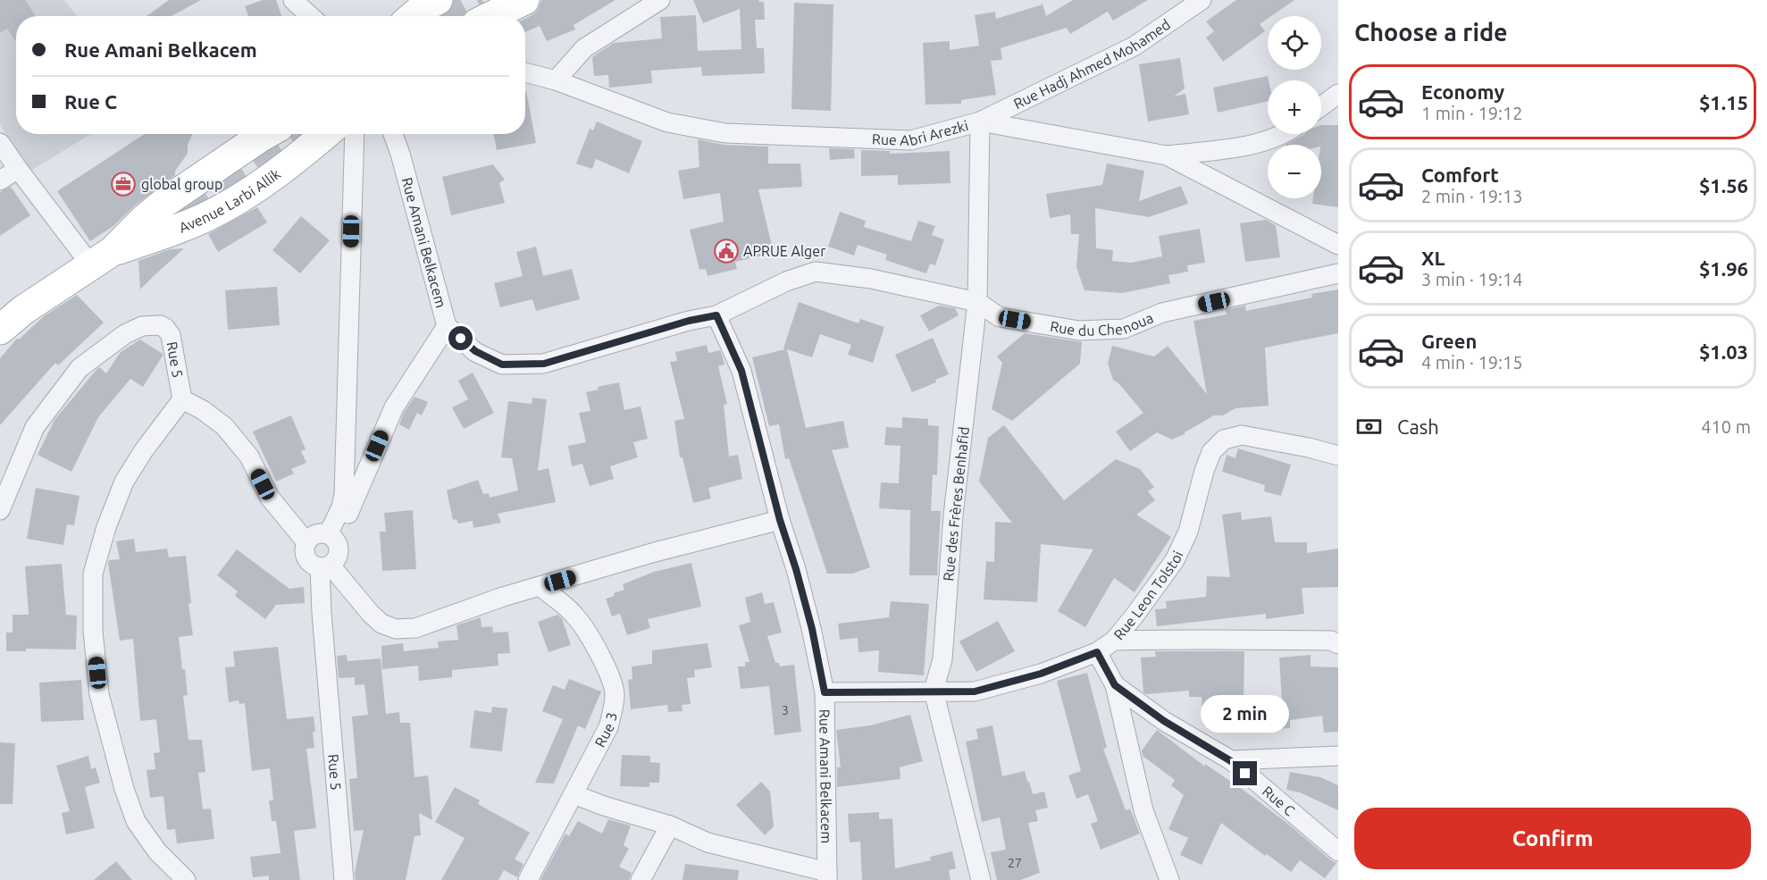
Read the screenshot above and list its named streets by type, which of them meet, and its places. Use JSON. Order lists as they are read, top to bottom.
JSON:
{
  "streets": {
    "main road": ["Avenue Larbi Allik"],
    "street": [
      "Rue Hadj Ahmed Mohamed",
      "Rue Abri Arezki",
      "Rue Amani Belkacem",
      "Rue du Chenoua",
      "Rue 5",
      "Rue des Frères Benhafid",
      "Rue Leon Tolstoi",
      "Rue 3",
      "Rue C"
    ]
  },
  "crossings": [
    ["Rue Hadj Ahmed Mohamed", "Rue Abri Arezki"],
    ["Rue Hadj Ahmed Mohamed", "Rue des Frères Benhafid"],
    ["Rue Abri Arezki", "Rue des Frères Benhafid"],
    ["Rue Amani Belkacem", "Rue du Chenoua"],
    ["Rue Amani Belkacem", "Rue Leon Tolstoi"],
    ["Rue du Chenoua", "Rue des Frères Benhafid"],
    ["Rue des Frères Benhafid", "Rue Leon Tolstoi"],
    ["Rue Leon Tolstoi", "Rue C"]
  ],
  "places": {
    "office": ["global group"],
    "public building": ["APRUE Alger"]
  },
  "house_numbers": ["3", "27"],
  "page": {
    "heading": "Choose a ride",
    "map_buttons": ["+", "−"],
    "banner": ["Rue Amani Belkacem", "Rue C"],
    "list": [
      {
        "name": "Economy",
        "note": "1 min · 19:12",
        "value": "$1.15"
      },
      {
        "name": "Comfort",
        "note": "2 min · 19:13",
        "value": "$1.56"
      },
      {
        "name": "XL",
        "note": "3 min · 19:14",
        "value": "$1.96"
      },
      {
        "name": "Green",
        "note": "4 min · 19:15",
        "value": "$1.03"
      }
    ],
    "pay": ["Cash", "410 m"],
    "bubble": "2 min",
    "buttons": "Confirm"
  }
}
